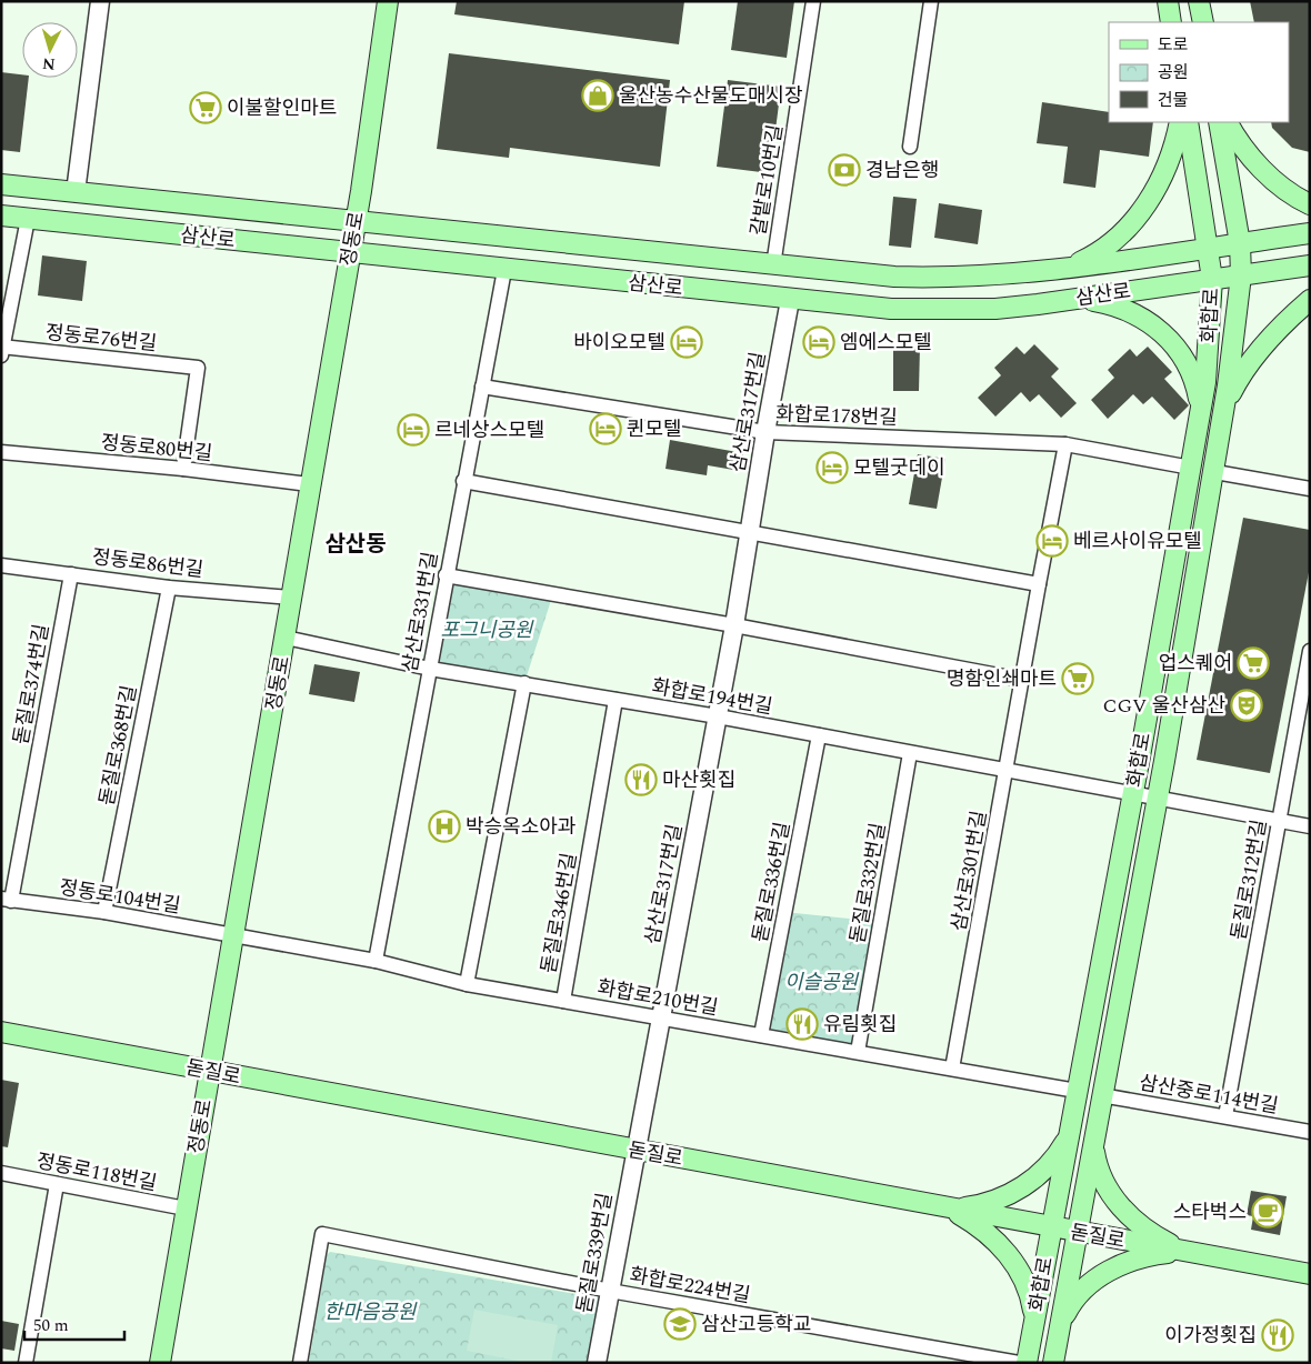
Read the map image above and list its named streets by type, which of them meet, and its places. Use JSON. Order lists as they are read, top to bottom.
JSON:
{
  "streets": {
    "main road": [
      "삼산로",
      "정동로",
      "화합로",
      "돋질로"
    ],
    "street": [
      "갈밭로10번길",
      "정동로76번길",
      "삼산로317번길",
      "화합로178번길",
      "정동로80번길",
      "정동로86번길",
      "삼산로331번길",
      "돋질로374번길",
      "화합로194번길",
      "돋질로368번길",
      "삼산로301번길",
      "돋질로312번길",
      "돋질로336번길",
      "돋질로332번길",
      "정동로104번길",
      "돋질로346번길",
      "화합로210번길",
      "삼산중로114번길",
      "정동로118번길",
      "돋질로339번길",
      "화합로224번길"
    ]
  },
  "crossings": [
    ["갈밭로10번길", "삼산로"],
    ["삼산로", "정동로"],
    ["삼산로", "화합로"],
    ["삼산로", "삼산로317번길"],
    ["삼산로", "삼산로331번길"],
    ["정동로", "정동로80번길"],
    ["정동로", "정동로86번길"],
    ["정동로", "화합로194번길"],
    ["정동로", "정동로104번길"],
    ["정동로", "화합로210번길"],
    ["정동로", "돋질로"],
    ["정동로", "정동로118번길"],
    ["화합로", "화합로178번길"],
    ["화합로", "화합로194번길"],
    ["화합로", "화합로210번길"],
    ["화합로", "돋질로"],
    ["화합로", "삼산중로114번길"],
    ["정동로76번길", "정동로80번길"],
    ["삼산로317번길", "화합로178번길"],
    ["삼산로317번길", "화합로194번길"],
    ["삼산로317번길", "화합로210번길"],
    ["삼산로317번길", "돋질로"],
    ["삼산로317번길", "돋질로339번길"],
    ["화합로178번길", "삼산로331번길"],
    ["화합로178번길", "삼산로301번길"],
    ["정동로86번길", "돋질로374번길"],
    ["정동로86번길", "돋질로368번길"],
    ["삼산로331번길", "화합로194번길"],
    ["삼산로331번길", "화합로210번길"],
    ["돋질로374번길", "정동로104번길"],
    ["화합로194번길", "삼산로301번길"],
    ["화합로194번길", "돋질로312번길"],
    ["화합로194번길", "돋질로336번길"],
    ["화합로194번길", "돋질로332번길"],
    ["화합로194번길", "돋질로346번길"],
    ["돋질로368번길", "정동로104번길"],
    ["삼산로301번길", "화합로210번길"],
    ["돋질로312번길", "삼산중로114번길"],
    ["돋질로336번길", "화합로210번길"],
    ["돋질로332번길", "화합로210번길"],
    ["정동로104번길", "화합로210번길"],
    ["돋질로346번길", "화합로210번길"],
    ["돋질로", "돋질로339번길"],
    ["돋질로339번길", "화합로224번길"]
  ],
  "districts": ["삼산동"],
  "parks": ["포그니공원", "이슬공원", "한마음공원"],
  "places": {
    "shop": ["울산농수산물도매시장"],
    "supermarket": ["이불할인마트", "업스퀘어", "명함인쇄마트"],
    "bank": ["경남은행"],
    "hotel": [
      "바이오모텔",
      "엠에스모텔",
      "퀸모텔",
      "르네상스모텔",
      "모텔굿데이",
      "베르사이유모텔"
    ],
    "theatre": ["CGV 울산삼산"],
    "restaurant": ["마산횟집", "유림횟집", "이가정횟집"],
    "hospital": ["박승옥소아과"],
    "cafe": ["스타벅스"],
    "school or university": ["삼산고등학교"]
  },
  "legend": ["도로", "공원", "건물"],
  "scale_bar": "50 m",
  "north": "bottom"
}
